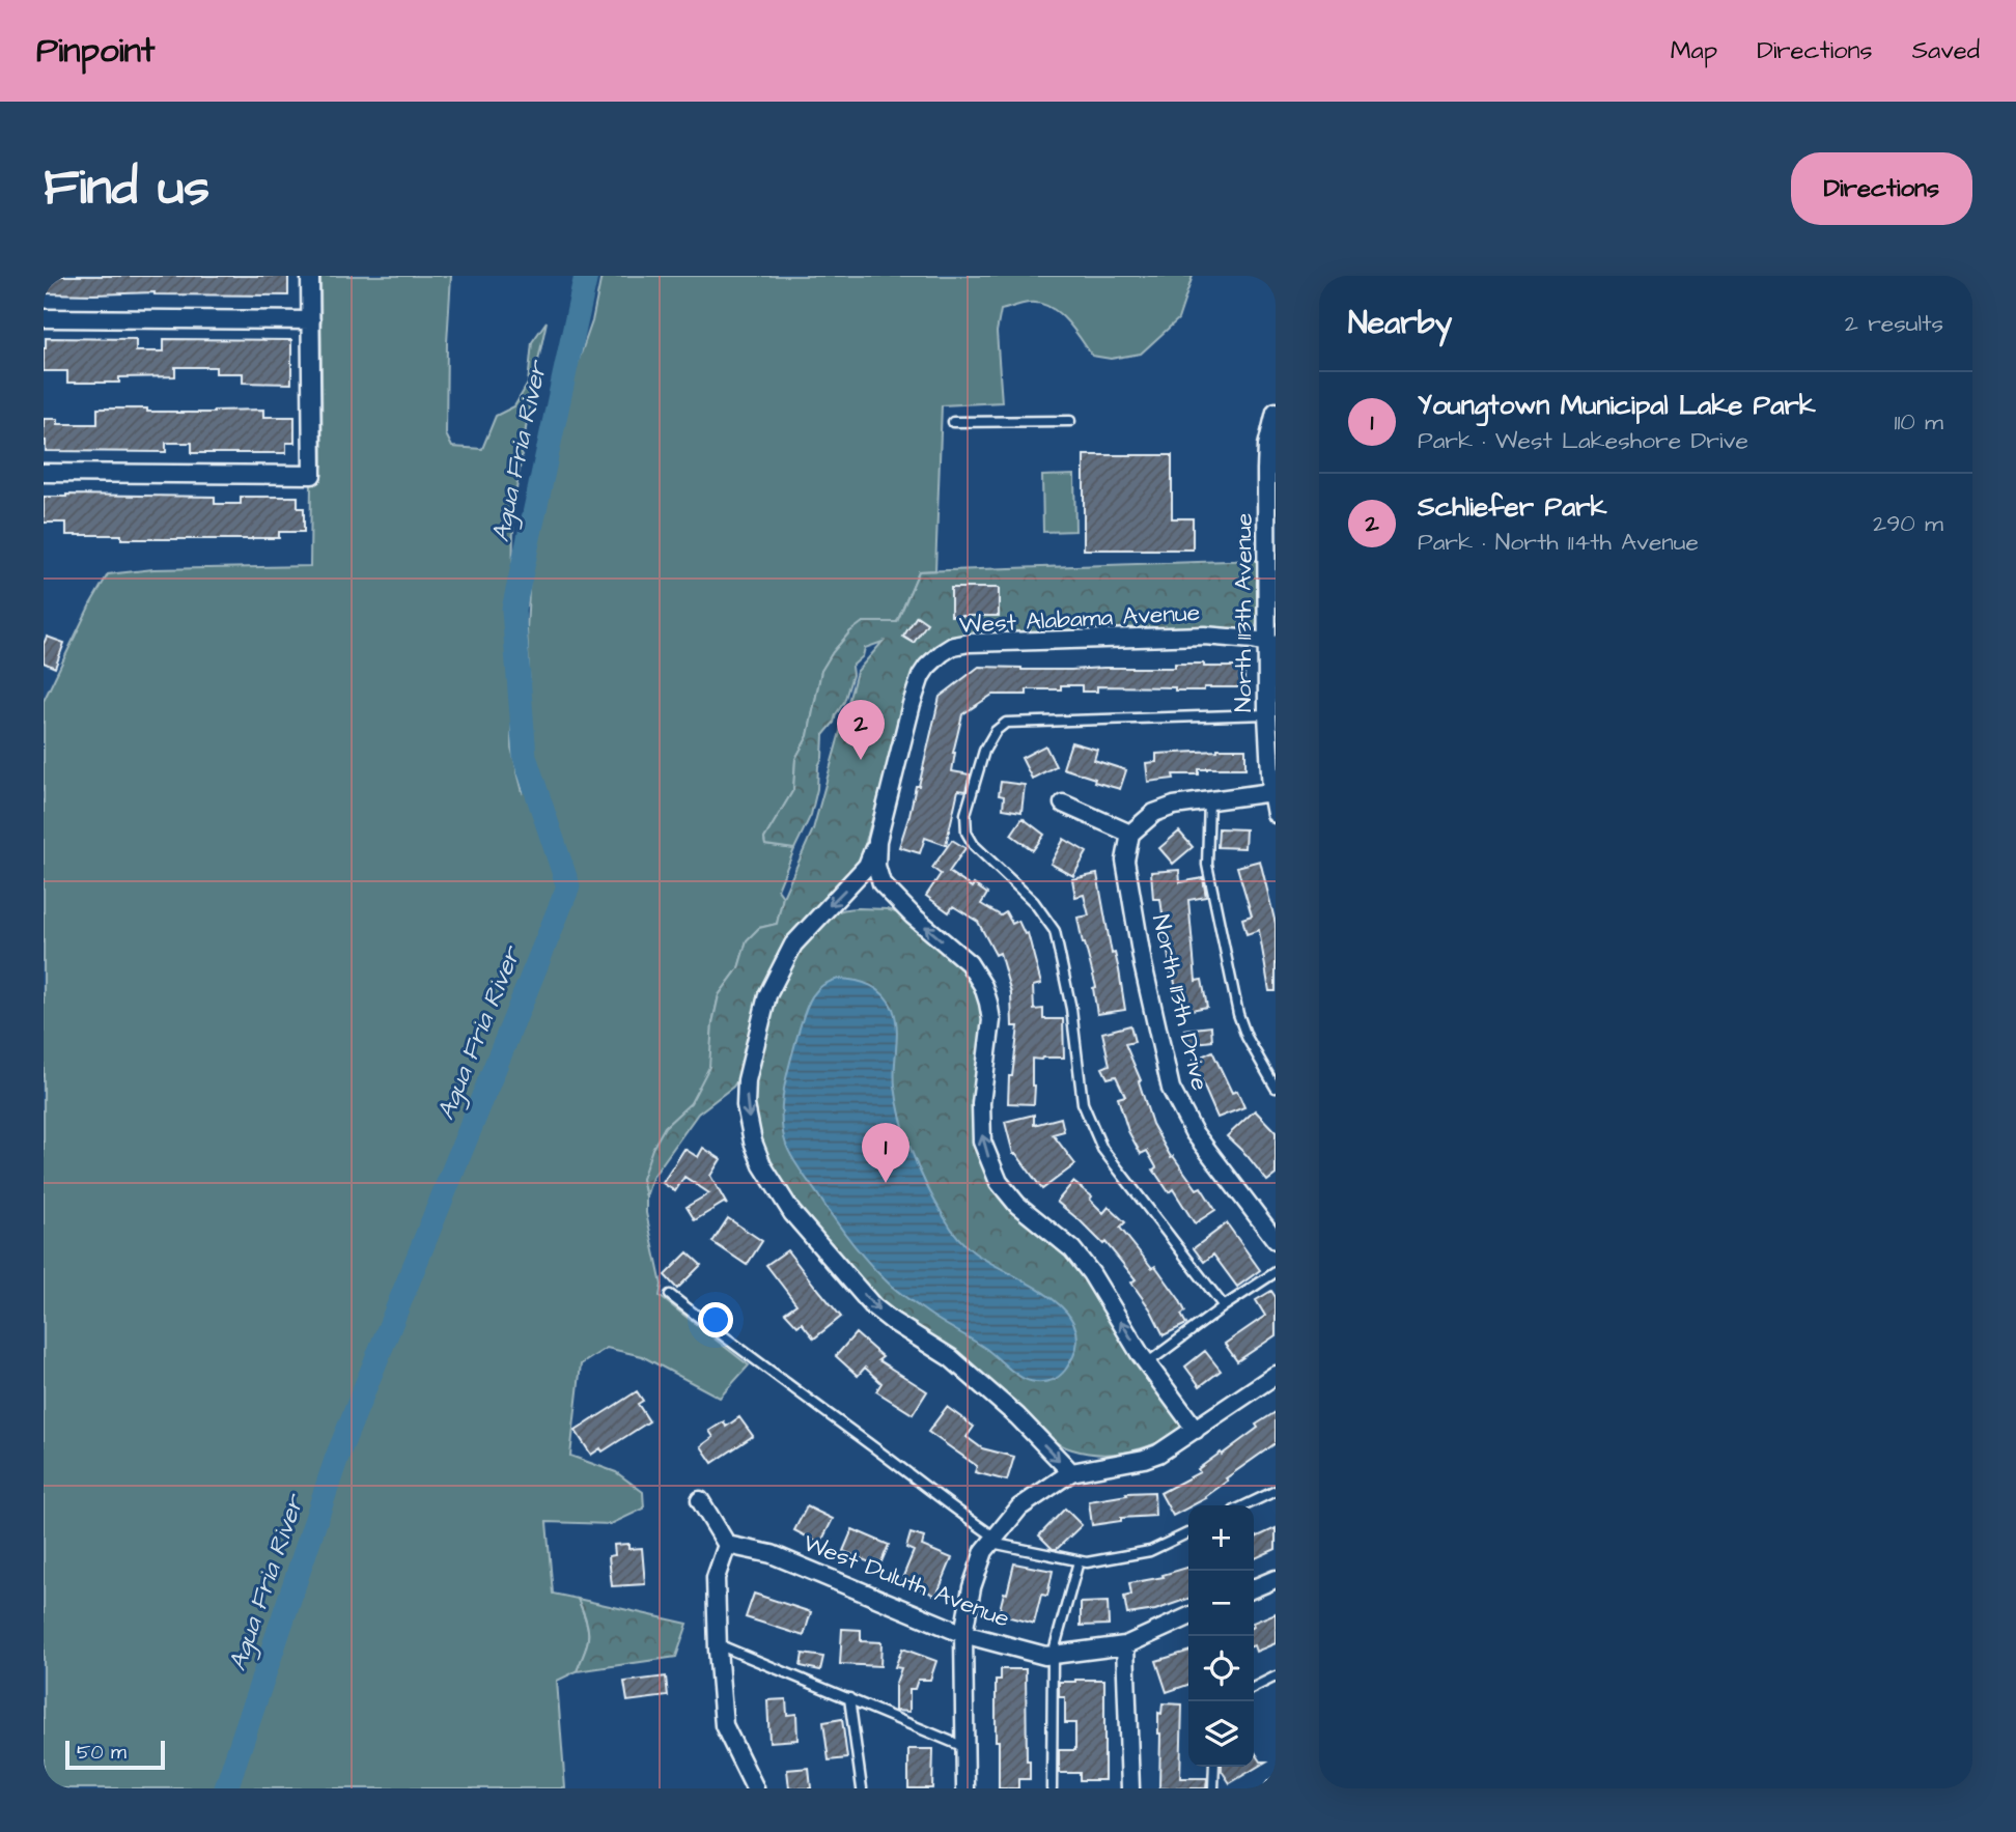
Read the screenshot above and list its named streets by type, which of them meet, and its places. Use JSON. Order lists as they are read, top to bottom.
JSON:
{
  "streets": {
    "street": [
      "North 113th Avenue",
      "West Alabama Avenue",
      "North 113th Drive",
      "West Duluth Avenue"
    ]
  },
  "crossings": [
    ["North 113th Avenue", "West Alabama Avenue"]
  ],
  "water": ["Agua Fria River"],
  "scale_bar": "50 m",
  "page": {
    "header": "Pinpoint",
    "nav": ["Map", "Directions", "Saved"],
    "buttons": "Directions",
    "title": "Find us",
    "heading": ["Nearby", "2 results"],
    "list": [
      {
        "mark": "1",
        "name": "Youngtown Municipal Lake Park",
        "note": "Park · West Lakeshore Drive",
        "value": "110 m"
      },
      {
        "mark": "2",
        "name": "Schliefer Park",
        "note": "Park · North 114th Avenue",
        "value": "290 m"
      }
    ],
    "pins": ["2", "1"],
    "map_buttons": ["+", "−"],
    "scale": "50 m"
  }
}
